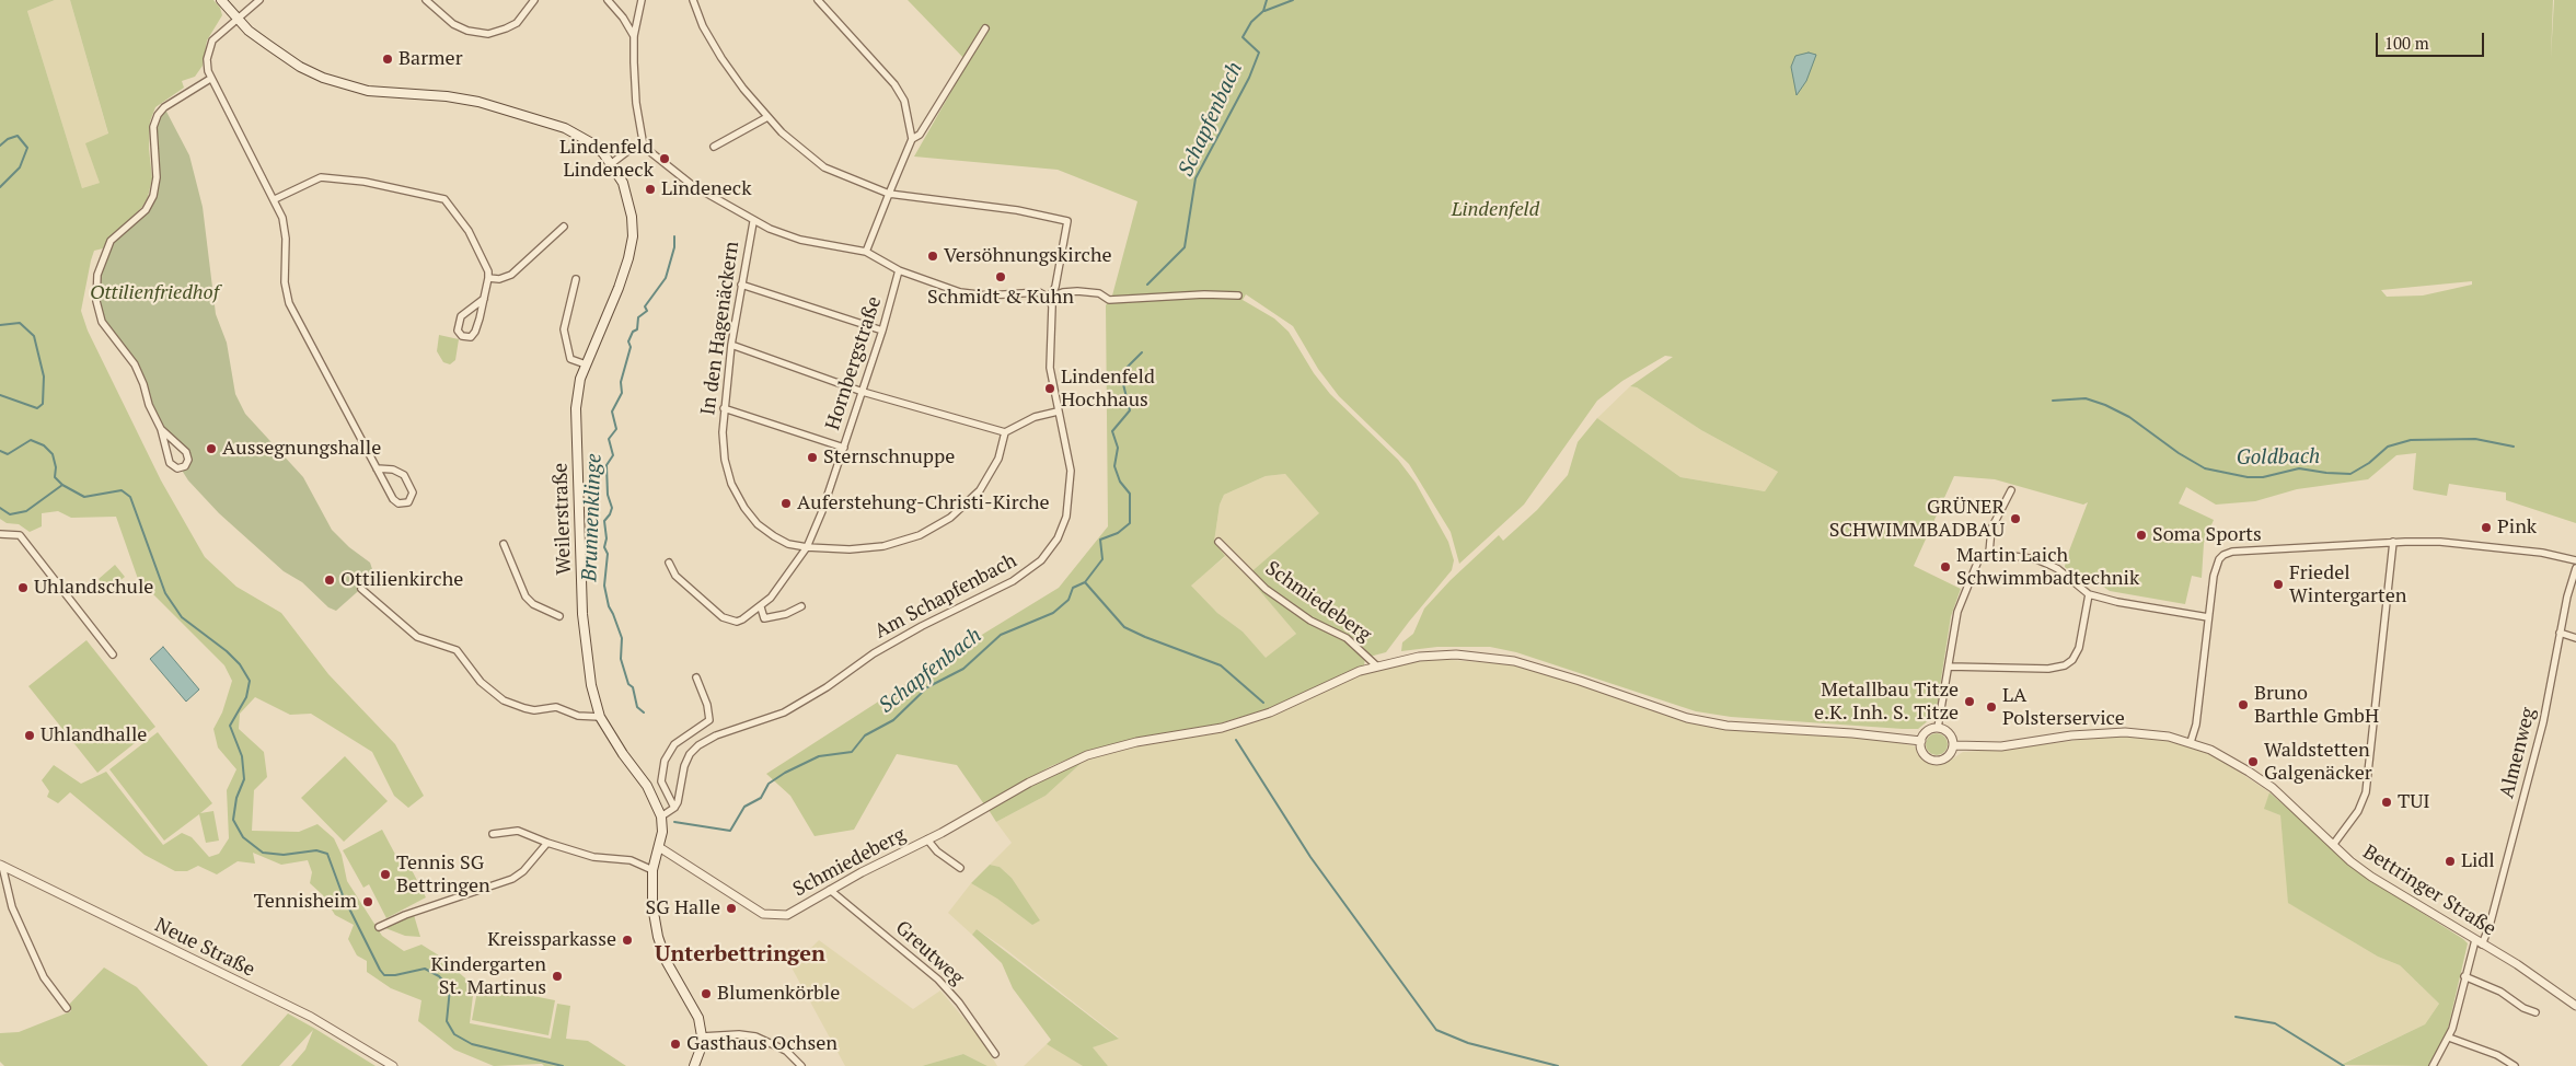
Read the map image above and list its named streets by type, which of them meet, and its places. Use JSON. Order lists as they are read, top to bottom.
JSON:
{
  "streets": {
    "main road": ["Weilerstraße"],
    "street": [
      "In den Hagenäckern",
      "Hornbergstraße",
      "Am Schapfenbach",
      "Schmiedeberg",
      "Almenweg",
      "Bettringer Straße",
      "Neue Straße",
      "Greutweg"
    ]
  },
  "crossings": [
    ["In den Hagenäckern", "Hornbergstraße"],
    ["Weilerstraße", "Schmiedeberg"],
    ["Schmiedeberg", "Bettringer Straße"],
    ["Schmiedeberg", "Greutweg"],
    ["Almenweg", "Bettringer Straße"]
  ],
  "districts": ["Unterbettringen"],
  "water": ["Schapfenbach", "Goldbach", "Brunnenklinge"],
  "parks": ["Lindenfeld", "Ottilienfriedhof"],
  "places": [
    "Barmer",
    "Lindenfeld Lindeneck",
    "Lindeneck",
    "Versöhnungskirche",
    "Schmidt & Kuhn",
    "Lindenfeld Hochhaus",
    "Aussegnungshalle",
    "Sternschnuppe",
    "Auferstehung-Christi-Kirche",
    "GRÜNER SCHWIMMBADBAU",
    "Pink",
    "Soma Sports",
    "Martin Laich Schwimmbadtechnik",
    "Ottilienkirche",
    "Friedel Wintergarten",
    "Uhlandschule",
    "Metallbau Titze e.K. Inh. S. Titze",
    "Bruno Barthle GmbH",
    "LA Polsterservice",
    "Uhlandhalle",
    "Waldstetten Galgenäcker",
    "TUI",
    "Lidl",
    "Tennis SG Bettringen",
    "Tennisheim",
    "SG Halle",
    "Kreissparkasse",
    "Kindergarten St. Martinus",
    "Blumenkörble",
    "Gasthaus Ochsen"
  ],
  "scale_bar": "100 m"
}
